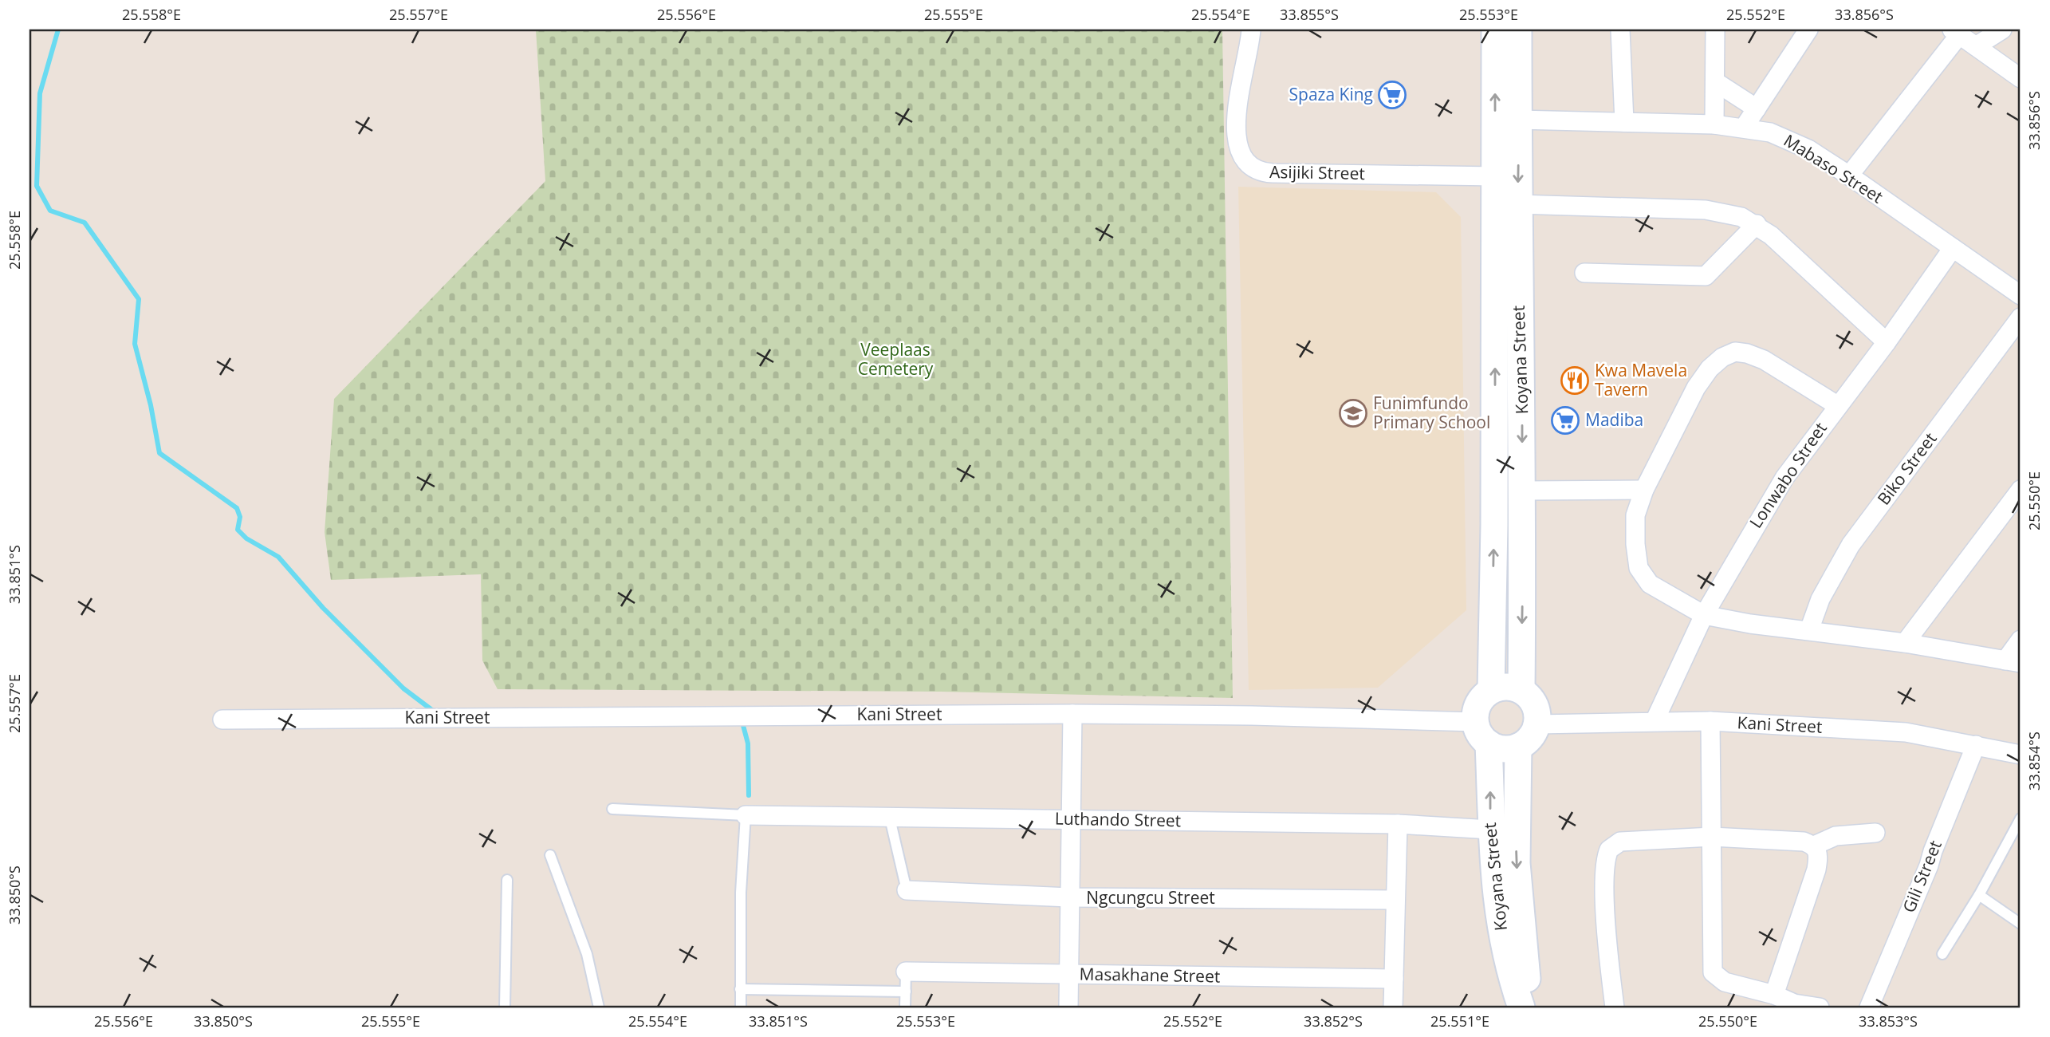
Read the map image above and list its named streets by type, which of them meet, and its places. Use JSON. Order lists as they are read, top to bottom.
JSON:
{
  "streets": {
    "main road": ["Koyana Street"],
    "street": [
      "Mabaso Street",
      "Asijiki Street",
      "Biko Street",
      "Lonwabo Street",
      "Kani Street",
      "Luthando Street",
      "Gili Street",
      "Ngcungcu Street",
      "Masakhane Street"
    ]
  },
  "crossings": [
    ["Mabaso Street", "Koyana Street"],
    ["Mabaso Street", "Lonwabo Street"],
    ["Asijiki Street", "Koyana Street"],
    ["Koyana Street", "Kani Street"],
    ["Koyana Street", "Luthando Street"],
    ["Lonwabo Street", "Kani Street"],
    ["Kani Street", "Gili Street"]
  ],
  "parks": ["Veeplaas Cemetery"],
  "places": {
    "supermarket": ["Spaza King", "Madiba"],
    "restaurant": ["Kwa Mavela Tavern"],
    "school or university": ["Funimfundo Primary School"]
  },
  "coordinates": [
    "25.558°E",
    "25.557°E",
    "25.556°E",
    "25.555°E",
    "25.554°E",
    "33.855°S",
    "25.553°E",
    "25.552°E",
    "33.856°S",
    "25.550°E",
    "33.851°S",
    "33.854°S",
    "33.850°S",
    "33.852°S",
    "25.551°E",
    "33.853°S"
  ]
}
